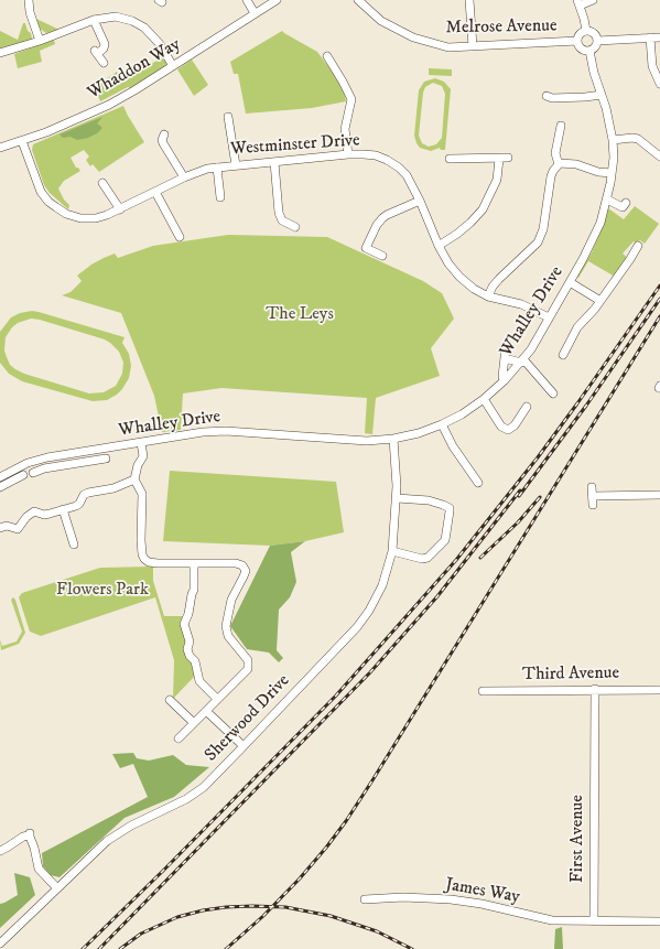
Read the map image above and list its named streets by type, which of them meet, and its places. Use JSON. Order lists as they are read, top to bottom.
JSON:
{
  "streets": {
    "street": [
      "Melrose Avenue",
      "Whaddon Way",
      "Westminster Drive",
      "Whalley Drive",
      "Third Avenue",
      "Sherwood Drive",
      "First Avenue",
      "James Way"
    ]
  },
  "crossings": [
    ["Melrose Avenue", "Whalley Drive"],
    ["Whaddon Way", "Westminster Drive"],
    ["Westminster Drive", "Whalley Drive"],
    ["Whalley Drive", "Sherwood Drive"],
    ["Third Avenue", "First Avenue"],
    ["First Avenue", "James Way"]
  ],
  "parks": ["The Leys", "Flowers Park"]
}
